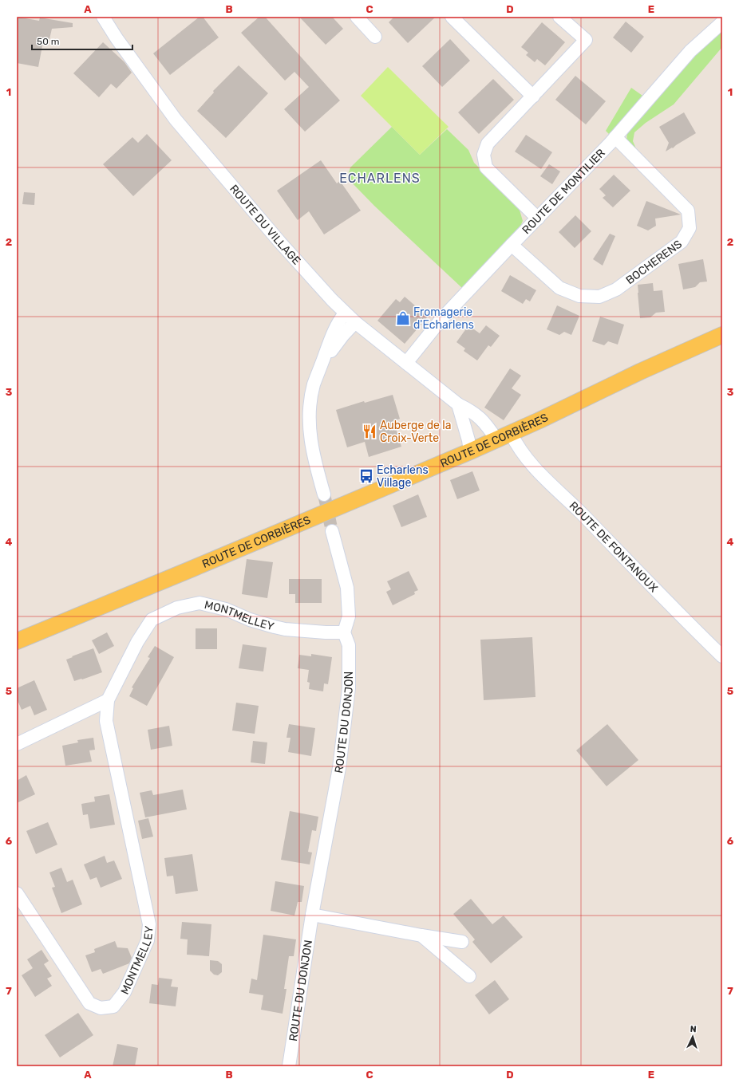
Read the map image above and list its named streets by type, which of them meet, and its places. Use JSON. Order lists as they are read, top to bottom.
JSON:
{
  "streets": {
    "main road": ["ROUTE DE CORBIÈRES"],
    "street": [
      "ROUTE DE MONTILIER",
      "ROUTE DU VILLAGE",
      "BOCHERENS",
      "ROUTE DE FONTANOUX",
      "MONTMELLEY",
      "ROUTE DU DONJON"
    ]
  },
  "crossings": [
    ["ROUTE DE MONTILIER", "ROUTE DU VILLAGE"],
    ["ROUTE DE MONTILIER", "BOCHERENS"],
    ["ROUTE DU VILLAGE", "ROUTE DE CORBIÈRES"],
    ["ROUTE DE CORBIÈRES", "ROUTE DE FONTANOUX"],
    ["MONTMELLEY", "ROUTE DU DONJON"]
  ],
  "districts": ["ECHARLENS"],
  "places": {
    "shop": ["Fromagerie d'Echarlens"],
    "restaurant": ["Auberge de la Croix-Verte"],
    "bus stop": ["Echarlens Village"]
  },
  "scale_bar": "50 m",
  "north": "top",
  "grid": {
    "columns": [
      "A",
      "B",
      "C",
      "D",
      "E"
    ],
    "rows": [
      "1",
      "2",
      "3",
      "4",
      "5",
      "6",
      "7"
    ]
  }
}
